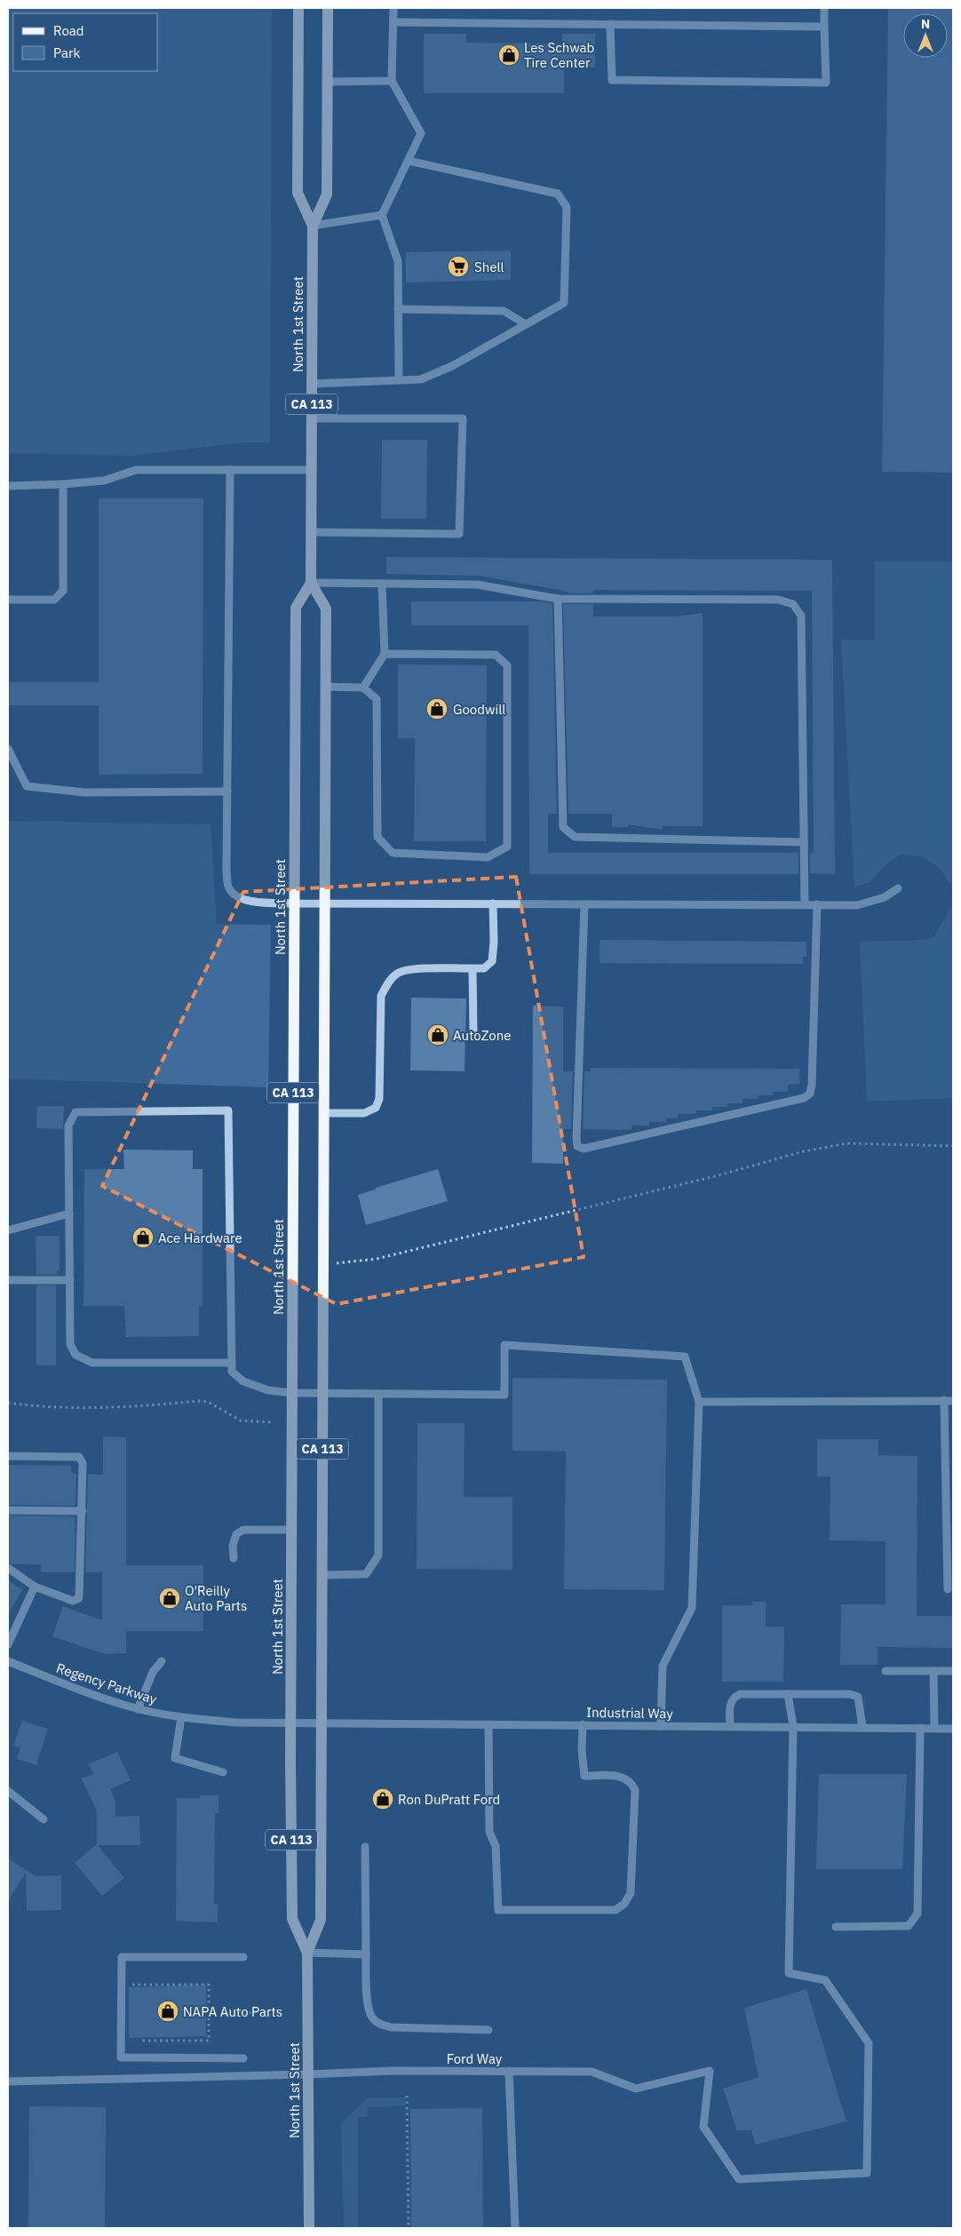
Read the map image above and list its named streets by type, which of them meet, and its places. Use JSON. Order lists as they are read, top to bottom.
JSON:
{
  "streets": {
    "main road": ["North 1st Street", "CA 113"],
    "street": ["Regency Parkway", "Industrial Way", "Ford Way"]
  },
  "crossings": [
    ["North 1st Street", "Regency Parkway"],
    ["North 1st Street", "Industrial Way"],
    ["North 1st Street", "Ford Way"],
    ["Regency Parkway", "Industrial Way"],
    ["Industrial Way", "Ford Way"]
  ],
  "places": {
    "shop": [
      "Les Schwab Tire Center",
      "Goodwill",
      "AutoZone",
      "Ace Hardware",
      "O'Reilly Auto Parts",
      "Ron DuPratt Ford",
      "NAPA Auto Parts"
    ],
    "supermarket": ["Shell"]
  },
  "legend": ["Road", "Park"],
  "north": "top"
}
